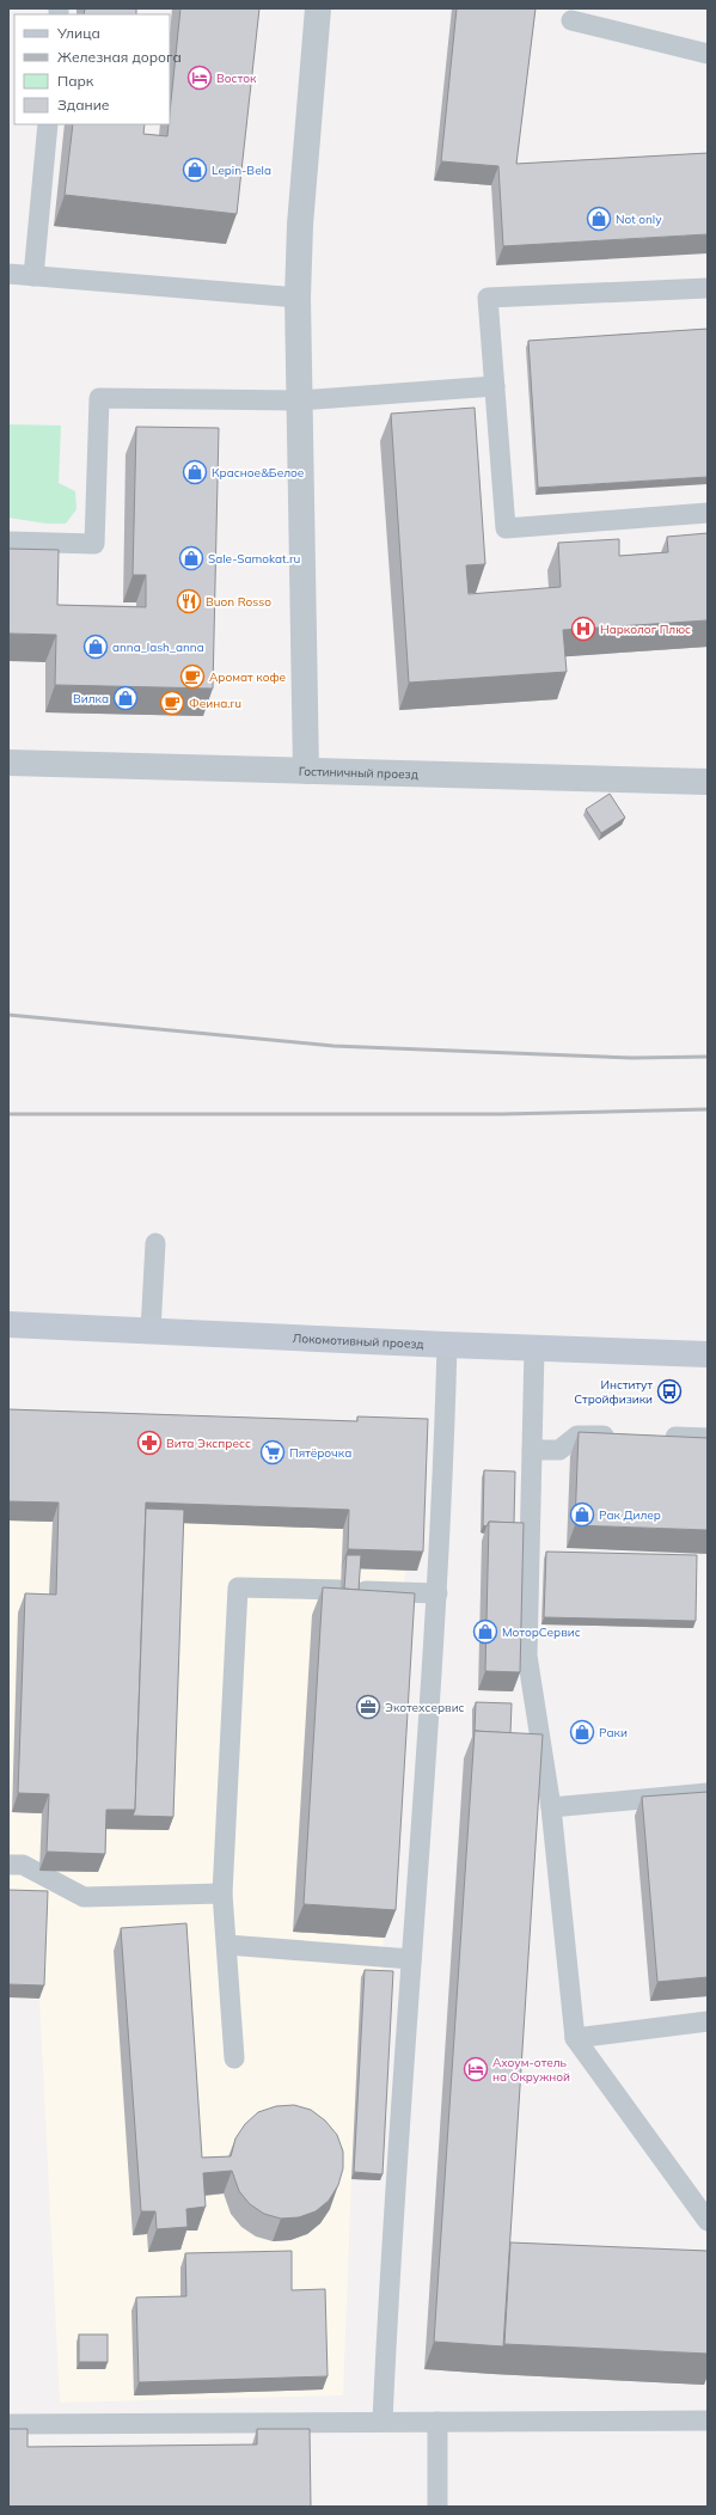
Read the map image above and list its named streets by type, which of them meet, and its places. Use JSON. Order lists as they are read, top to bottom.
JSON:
{
  "streets": {
    "street": ["Гостиничный проезд", "Локомотивный проезд"]
  },
  "places": {
    "hotel": ["Восток", "Ахоум-отель на Окружной"],
    "shop": [
      "Lepin-Bela",
      "Not only",
      "Красное&Белое",
      "Sale-Samokat.ru",
      "anna_lash_anna",
      "Вилка",
      "Рак Дилер",
      "МоторСервис",
      "Раки"
    ],
    "restaurant": ["Buon Rosso"],
    "hospital": ["Нарколог Плюс"],
    "cafe": ["Аромат кофе", "Феина.ru"],
    "bus stop": ["Институт Стройфизики"],
    "pharmacy": ["Вита Экспресс"],
    "supermarket": ["Пятёрочка"],
    "office": ["Экотехсервис"]
  },
  "legend": [
    "Улица",
    "Железная дорога",
    "Парк",
    "Здание"
  ]
}
